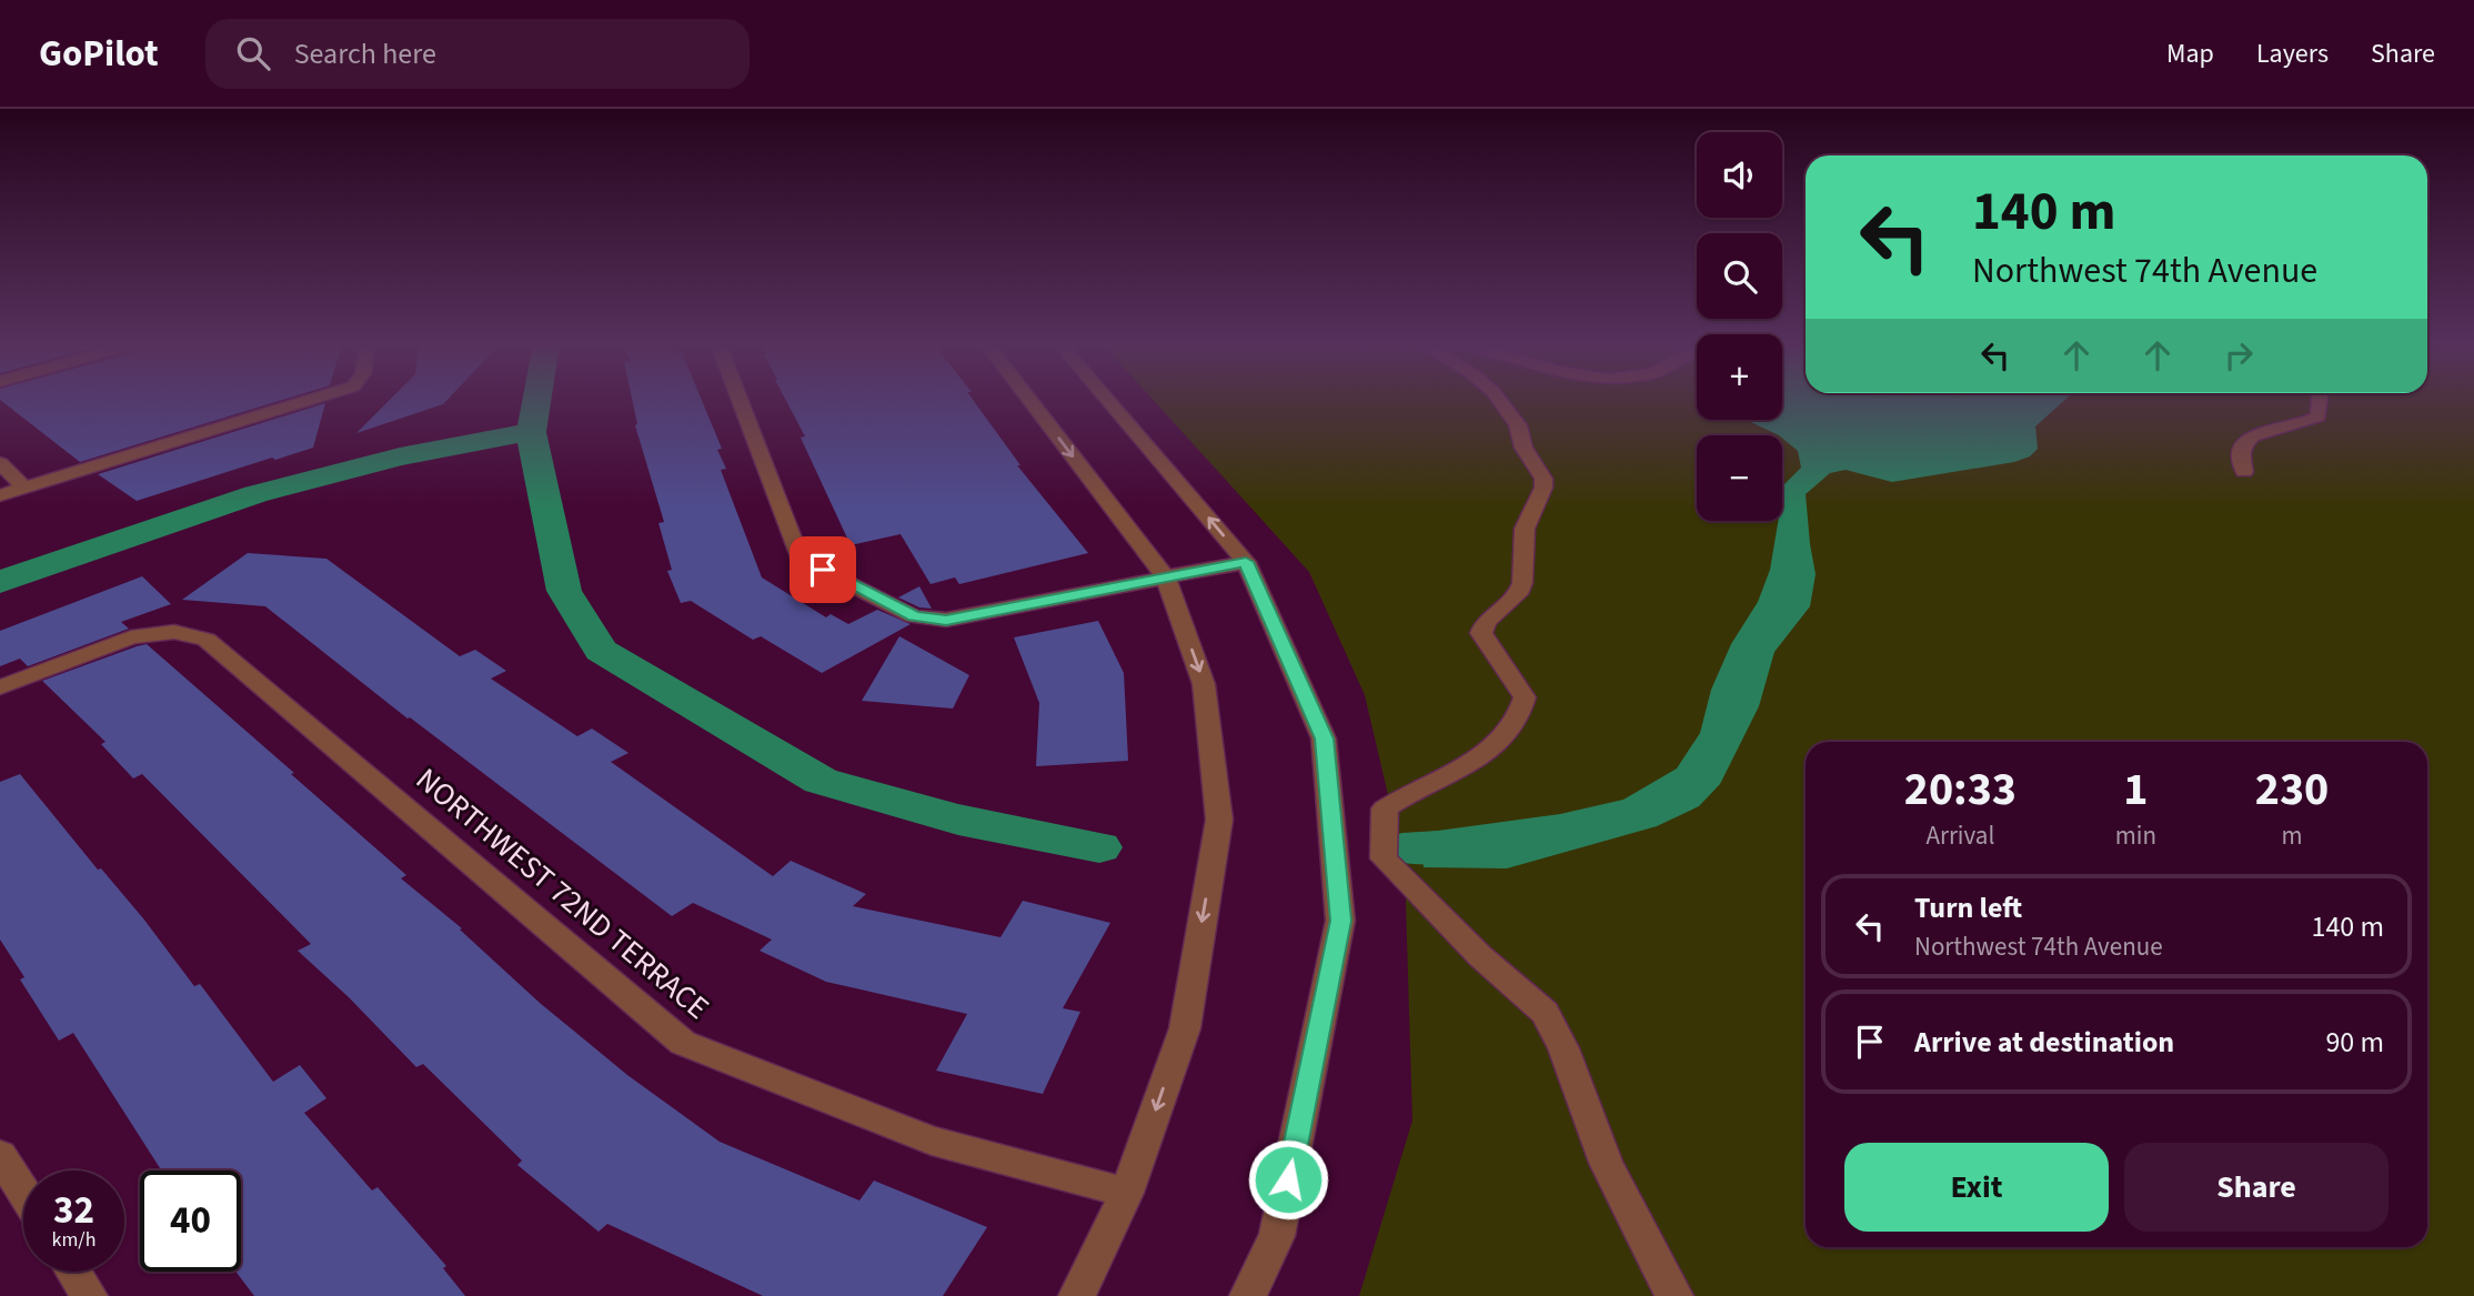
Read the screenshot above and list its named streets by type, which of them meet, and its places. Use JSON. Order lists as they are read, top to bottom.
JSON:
{
  "streets": {
    "street": ["NORTHWEST 72ND TERRACE"]
  },
  "page": {
    "header": "GoPilot",
    "search": "Search here",
    "nav": ["Map", "Layers", "Share"],
    "map_buttons": ["+", "−"],
    "turn": ["140 m", "Northwest 74th Avenue"],
    "eta": [
      "20:33",
      "Arrival",
      "1",
      "min",
      "230",
      "m"
    ],
    "list": [
      {
        "name": "Turn left",
        "note": "Northwest 74th Avenue",
        "value": "140 m"
      },
      {
        "name": "Arrive at destination",
        "value": "90 m"
      }
    ],
    "buttons": ["Exit", "Share"],
    "speed": "32 km/h",
    "limit": "40"
  }
}
